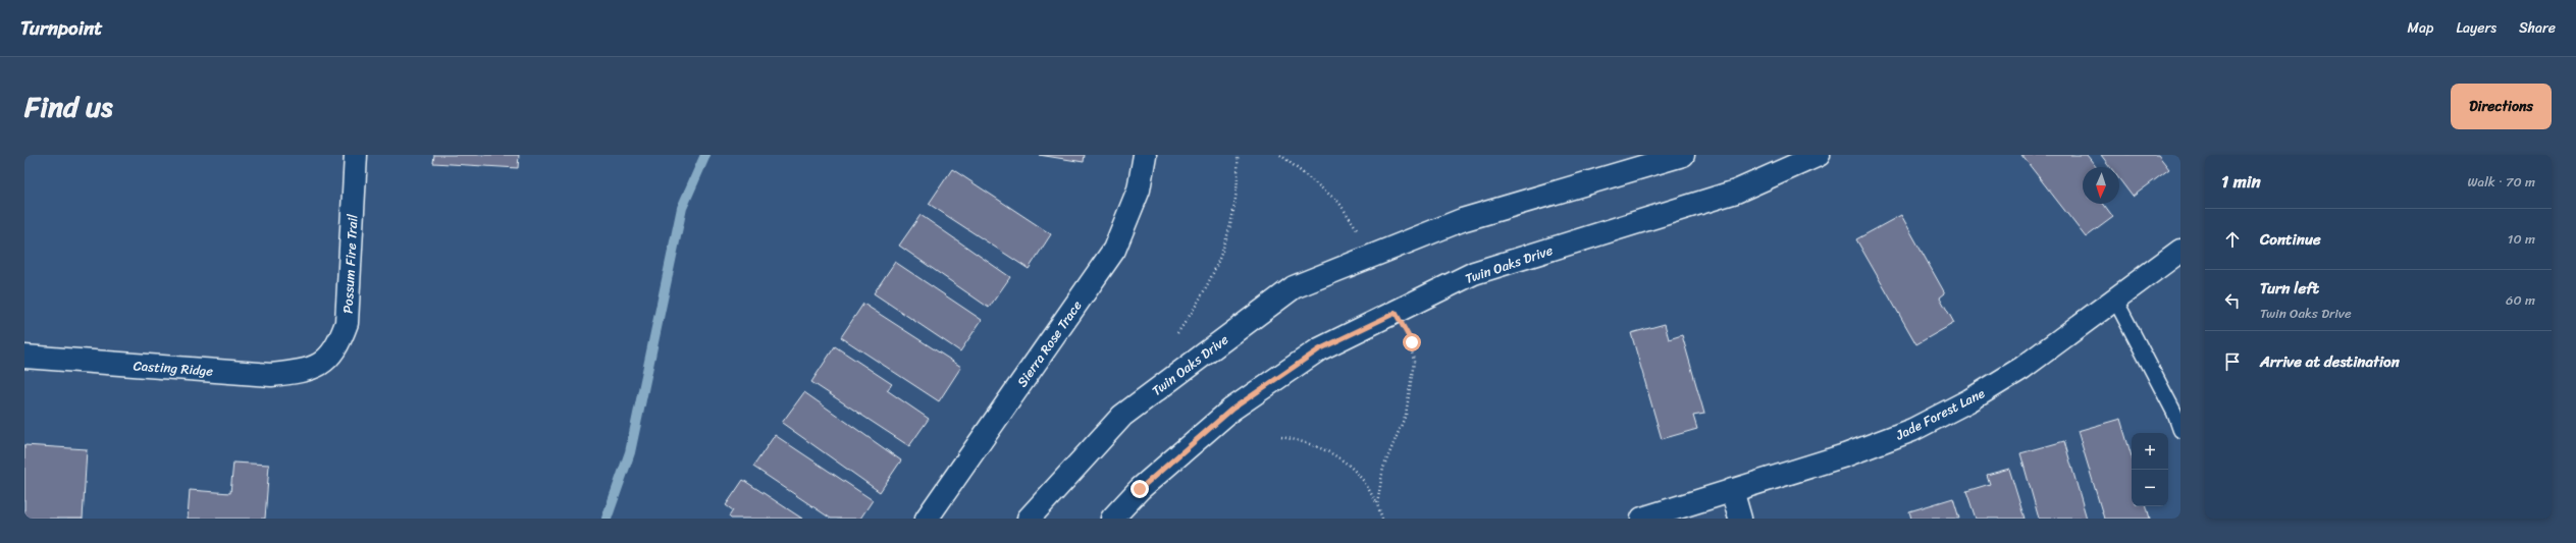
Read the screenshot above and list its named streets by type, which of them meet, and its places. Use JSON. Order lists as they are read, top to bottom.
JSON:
{
  "streets": {
    "street": [
      "Possum Fire Trail",
      "Twin Oaks Drive",
      "Sierra Rose Trace",
      "Casting Ridge",
      "Jade Forest Lane"
    ]
  },
  "crossings": [
    ["Possum Fire Trail", "Casting Ridge"]
  ],
  "north": "bottom",
  "page": {
    "header": "Turnpoint",
    "nav": ["Map", "Layers", "Share"],
    "title": "Find us",
    "buttons": "Directions",
    "heading": ["1 min", "Walk · 70 m"],
    "list": [
      ["Continue", "10 m"],
      ["Turn left", "Twin Oaks Drive", "60 m"],
      "Arrive at destination"
    ],
    "map_buttons": ["+", "−"]
  }
}
